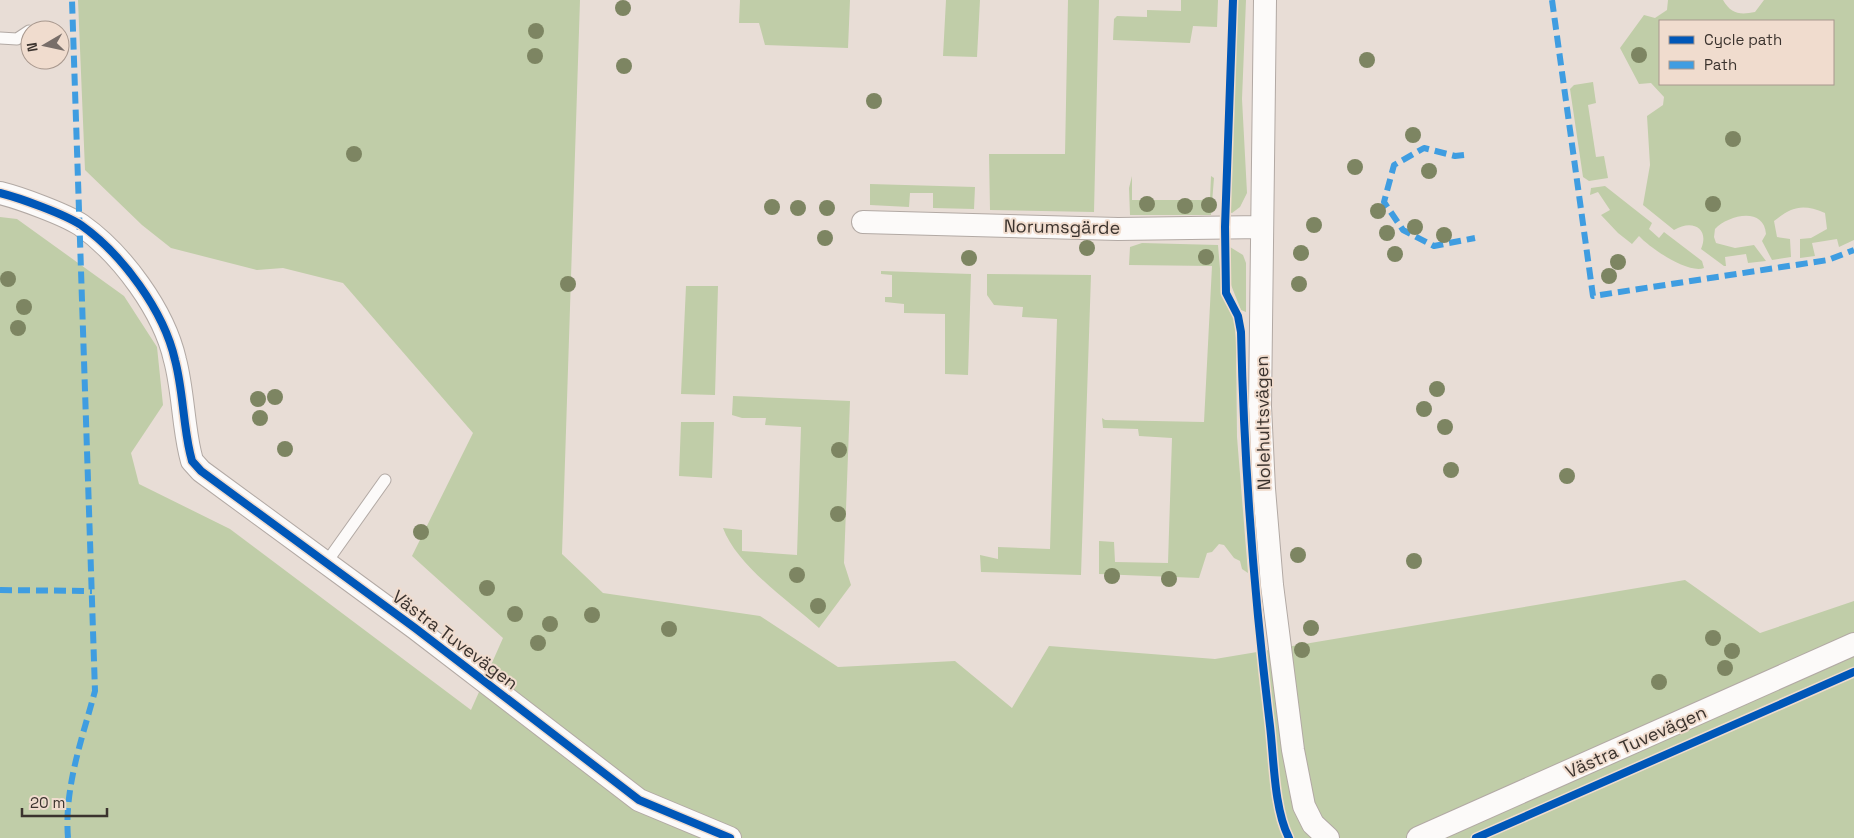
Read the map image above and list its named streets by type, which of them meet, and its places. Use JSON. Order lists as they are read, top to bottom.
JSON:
{
  "streets": {
    "street": ["Norumsgärde", "Nolehultsvägen", "Västra Tuvevägen"]
  },
  "crossings": [
    ["Norumsgärde", "Nolehultsvägen"]
  ],
  "legend": ["Cycle path", "Path"],
  "scale_bar": "20 m",
  "north": "left"
}
